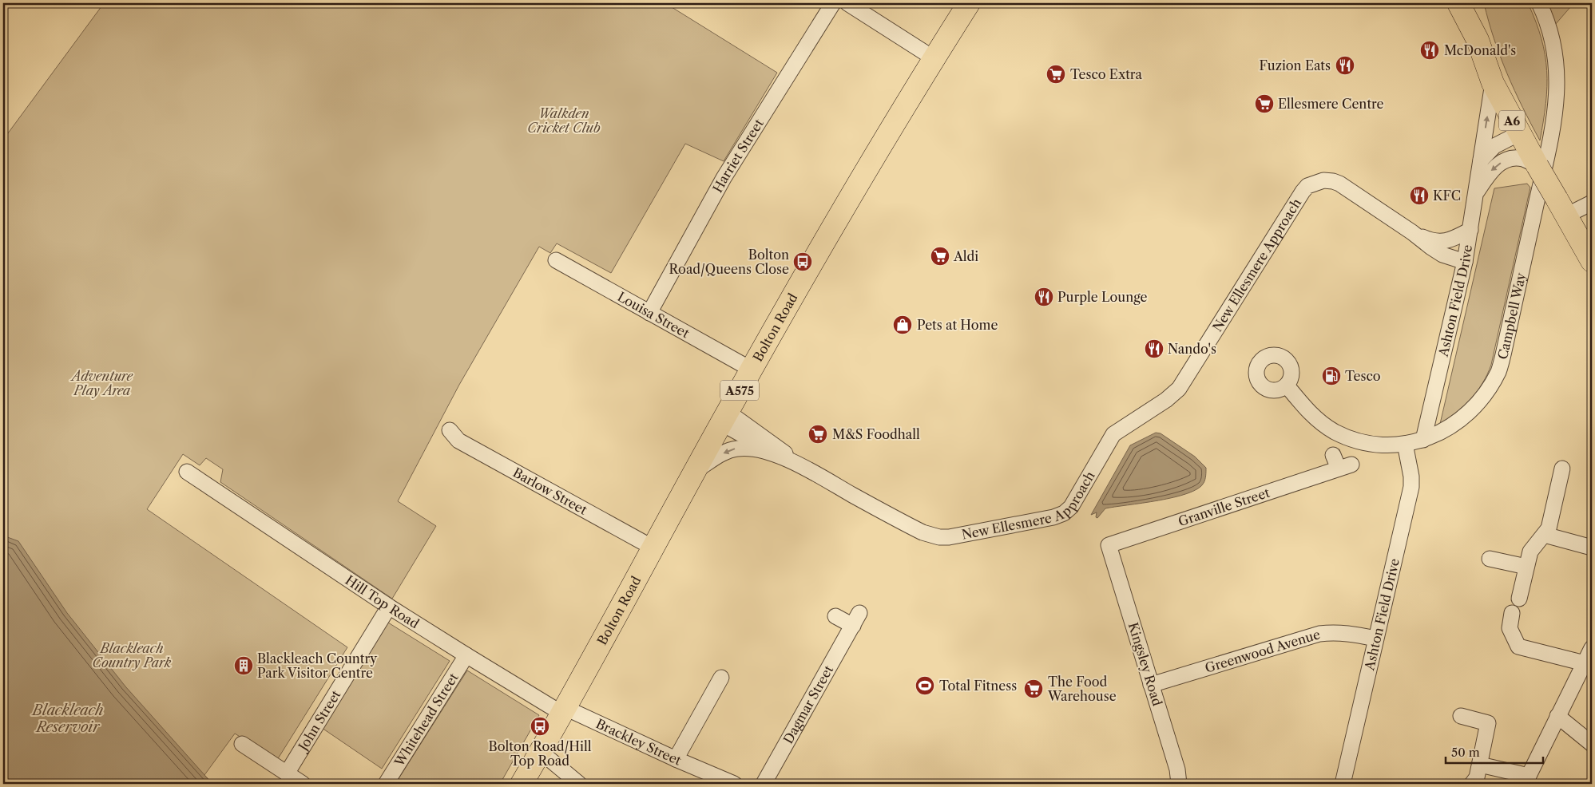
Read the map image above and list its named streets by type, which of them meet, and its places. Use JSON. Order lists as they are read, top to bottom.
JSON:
{
  "streets": {
    "main road": ["A6", "Bolton Road", "A575"],
    "street": [
      "Harriet Street",
      "New Ellesmere Approach",
      "Ashton Field Drive",
      "Louisa Street",
      "Campbell Way",
      "Barlow Street",
      "Granville Street",
      "Hill Top Road",
      "Greenwood Avenue",
      "Kingsley Road",
      "Dagmar Street",
      "Whitehead Street",
      "John Street",
      "Brackley Street"
    ]
  },
  "crossings": [
    ["A6", "Ashton Field Drive"],
    ["Harriet Street", "Louisa Street"],
    ["New Ellesmere Approach", "Ashton Field Drive"],
    ["New Ellesmere Approach", "Bolton Road"],
    ["Ashton Field Drive", "Campbell Way"],
    ["Ashton Field Drive", "Greenwood Avenue"],
    ["Louisa Street", "Bolton Road"],
    ["Bolton Road", "Barlow Street"],
    ["Bolton Road", "Hill Top Road"],
    ["Bolton Road", "Brackley Street"],
    ["Granville Street", "Kingsley Road"],
    ["Hill Top Road", "Whitehead Street"],
    ["Hill Top Road", "John Street"],
    ["Hill Top Road", "Brackley Street"],
    ["Greenwood Avenue", "Kingsley Road"]
  ],
  "water": ["Blackleach Reservoir"],
  "parks": ["Walkden Cricket Club", "Adventure Play Area", "Blackleach Country Park"],
  "places": {
    "restaurant": [
      "McDonald's",
      "Fuzion Eats",
      "KFC",
      "Purple Lounge",
      "Nando's"
    ],
    "supermarket": [
      "Tesco Extra",
      "Ellesmere Centre",
      "Aldi",
      "M&S Foodhall",
      "The Food Warehouse"
    ],
    "bus stop": ["Bolton Road/Queens Close", "Bolton Road/Hill Top Road"],
    "shop": ["Pets at Home"],
    "fuel station": ["Tesco"],
    "building": ["Blackleach Country Park Visitor Centre"],
    "sports": ["Total Fitness"]
  },
  "scale_bar": "50 m"
}
